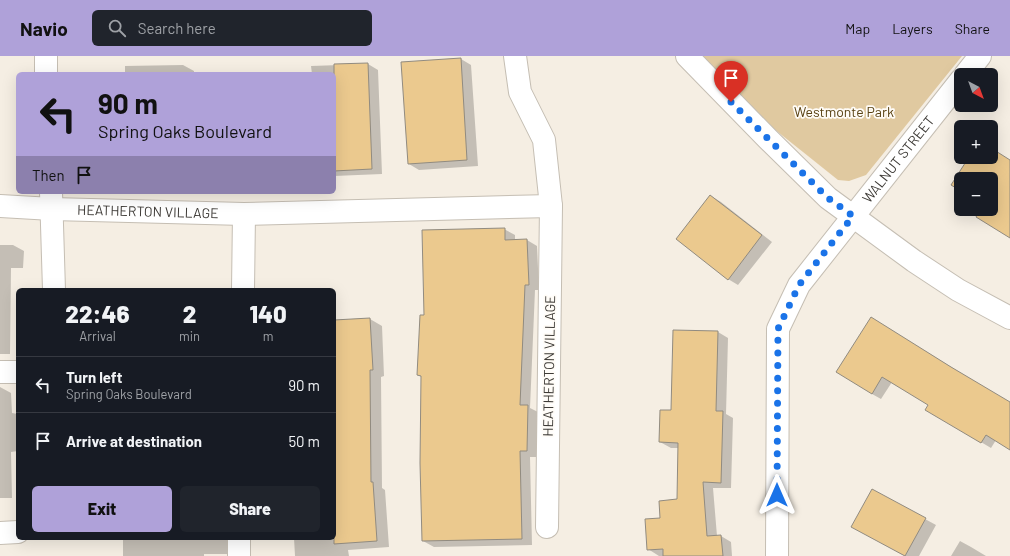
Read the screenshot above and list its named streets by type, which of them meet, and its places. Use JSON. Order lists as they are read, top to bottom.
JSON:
{
  "streets": {
    "street": ["WALNUT STREET", "HEATHERTON VILLAGE"]
  },
  "parks": ["Westmonte Park"],
  "north": "bottom right",
  "page": {
    "header": "Navio",
    "search": "Search here",
    "nav": ["Map", "Layers", "Share"],
    "map_buttons": ["+", "−"],
    "turn": ["90 m", "Spring Oaks Boulevard"],
    "then": "Then",
    "eta": [
      "22:46",
      "Arrival",
      "2",
      "min",
      "140",
      "m"
    ],
    "list": [
      {
        "name": "Turn left",
        "note": "Spring Oaks Boulevard",
        "value": "90 m"
      },
      {
        "name": "Arrive at destination",
        "value": "50 m"
      }
    ],
    "buttons": ["Exit", "Share"]
  }
}
